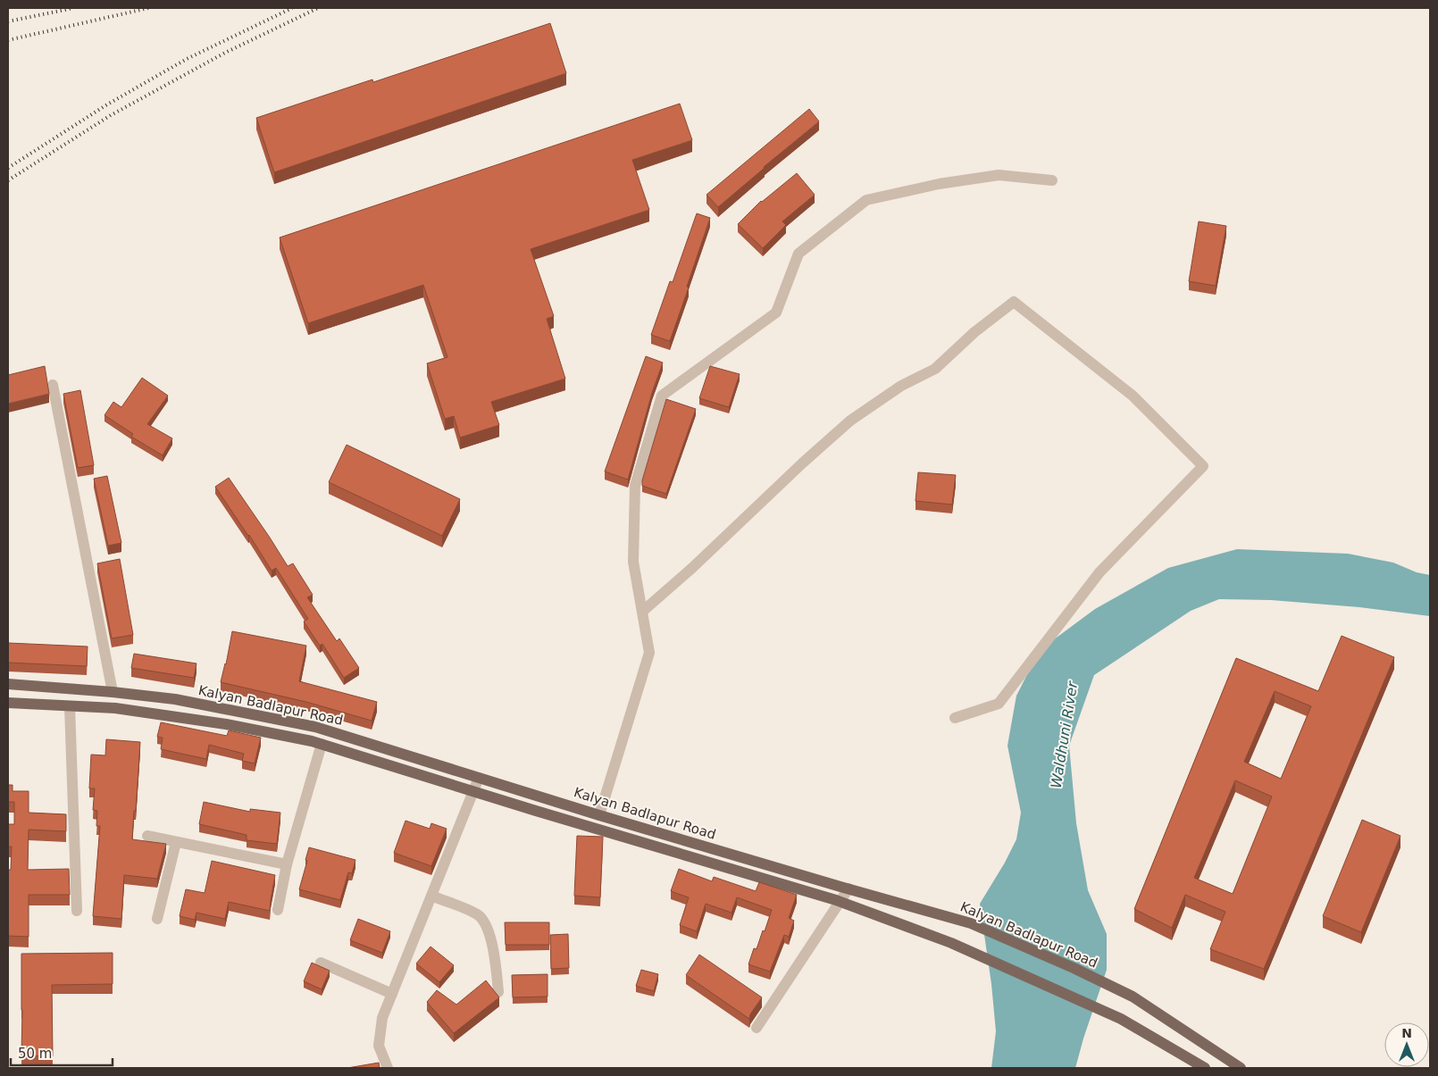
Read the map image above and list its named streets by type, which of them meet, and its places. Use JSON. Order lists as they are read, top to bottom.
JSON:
{
  "streets": {
    "main road": ["Kalyan Badlapur Road"]
  },
  "water": ["Waldhuni River"],
  "scale_bar": "50 m",
  "north": "top"
}
